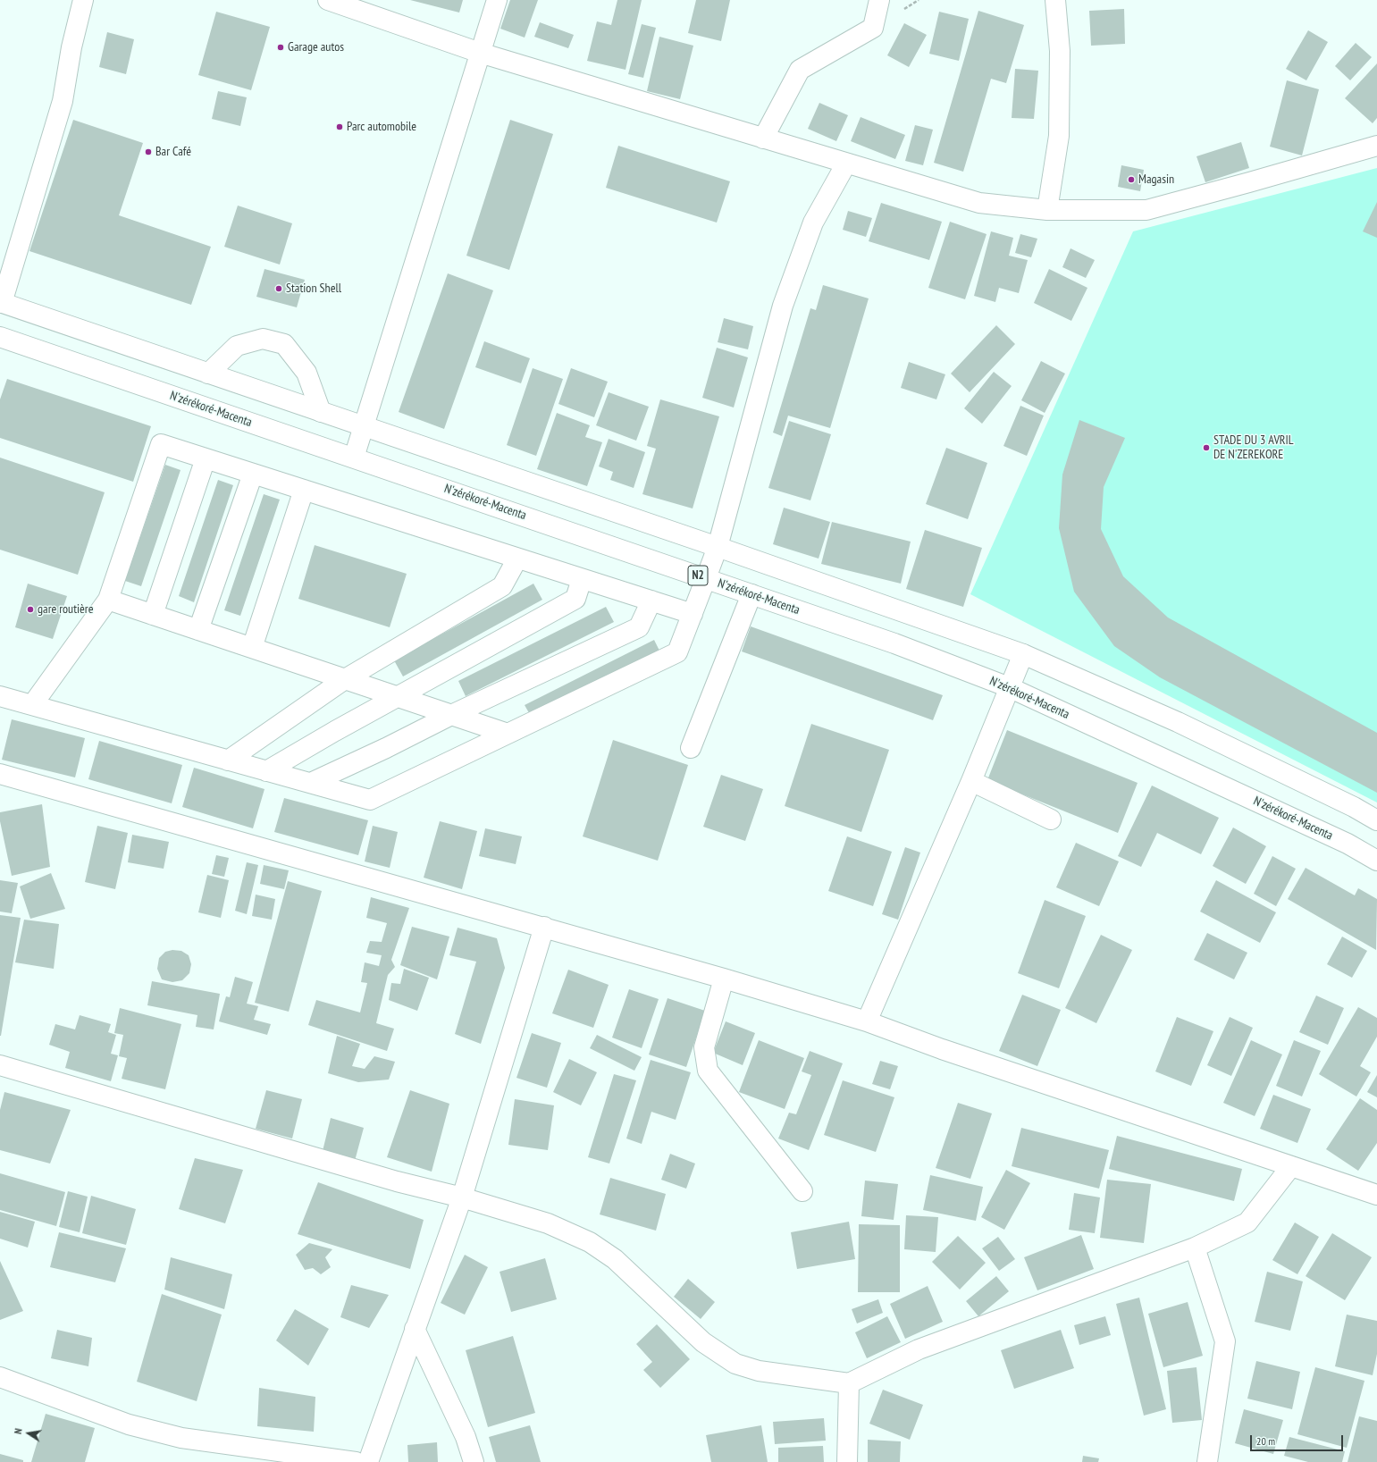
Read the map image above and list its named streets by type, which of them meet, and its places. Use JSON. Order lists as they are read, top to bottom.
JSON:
{
  "streets": {
    "main road": ["N'zérékoré-Macenta", "N2"]
  },
  "places": [
    "Garage autos",
    "Parc automobile",
    "Bar Café",
    "Magasin",
    "Station Shell",
    "STADE DU 3 AVRIL DE N'ZEREKORE",
    "gare routière"
  ],
  "scale_bar": "20 m",
  "north": "left"
}
